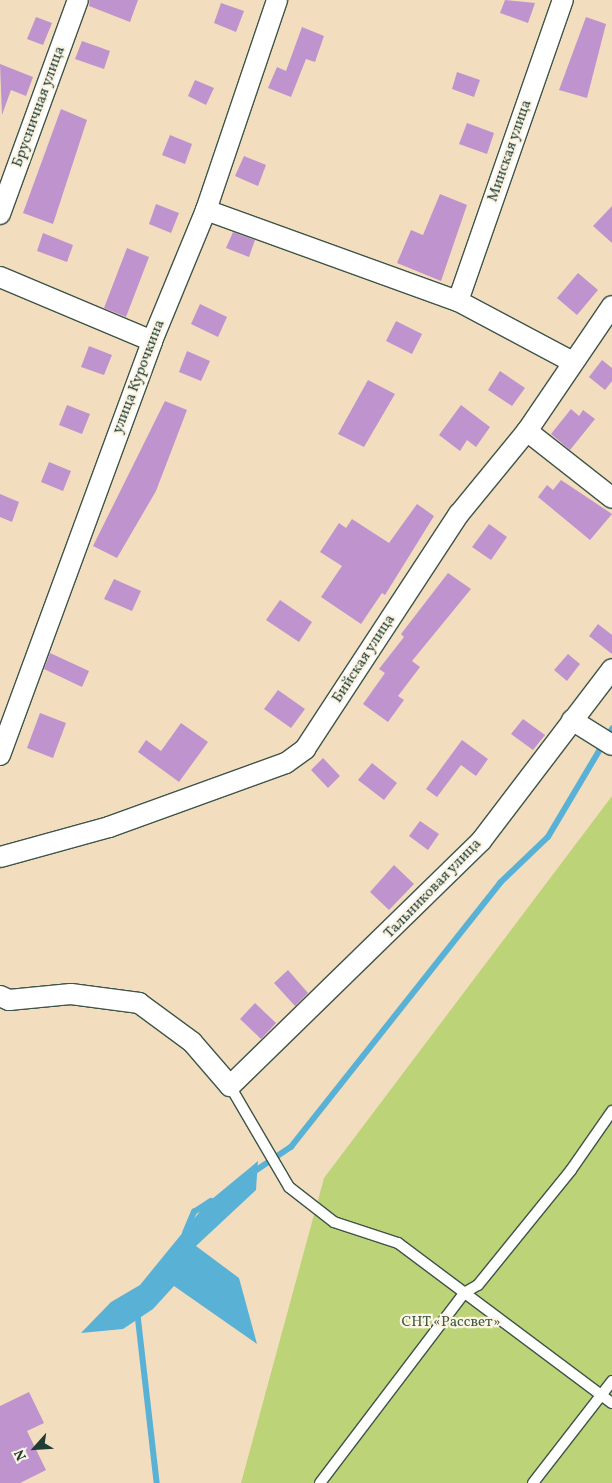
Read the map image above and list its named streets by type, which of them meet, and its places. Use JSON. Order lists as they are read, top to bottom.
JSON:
{
  "streets": {
    "street": [
      "Брусничная улица",
      "Минская улица",
      "улица Курочкина",
      "Бийская улица",
      "Тальниковая улица"
    ]
  },
  "parks": ["СНТ «Рассвет»"],
  "north": "bottom left"
}
